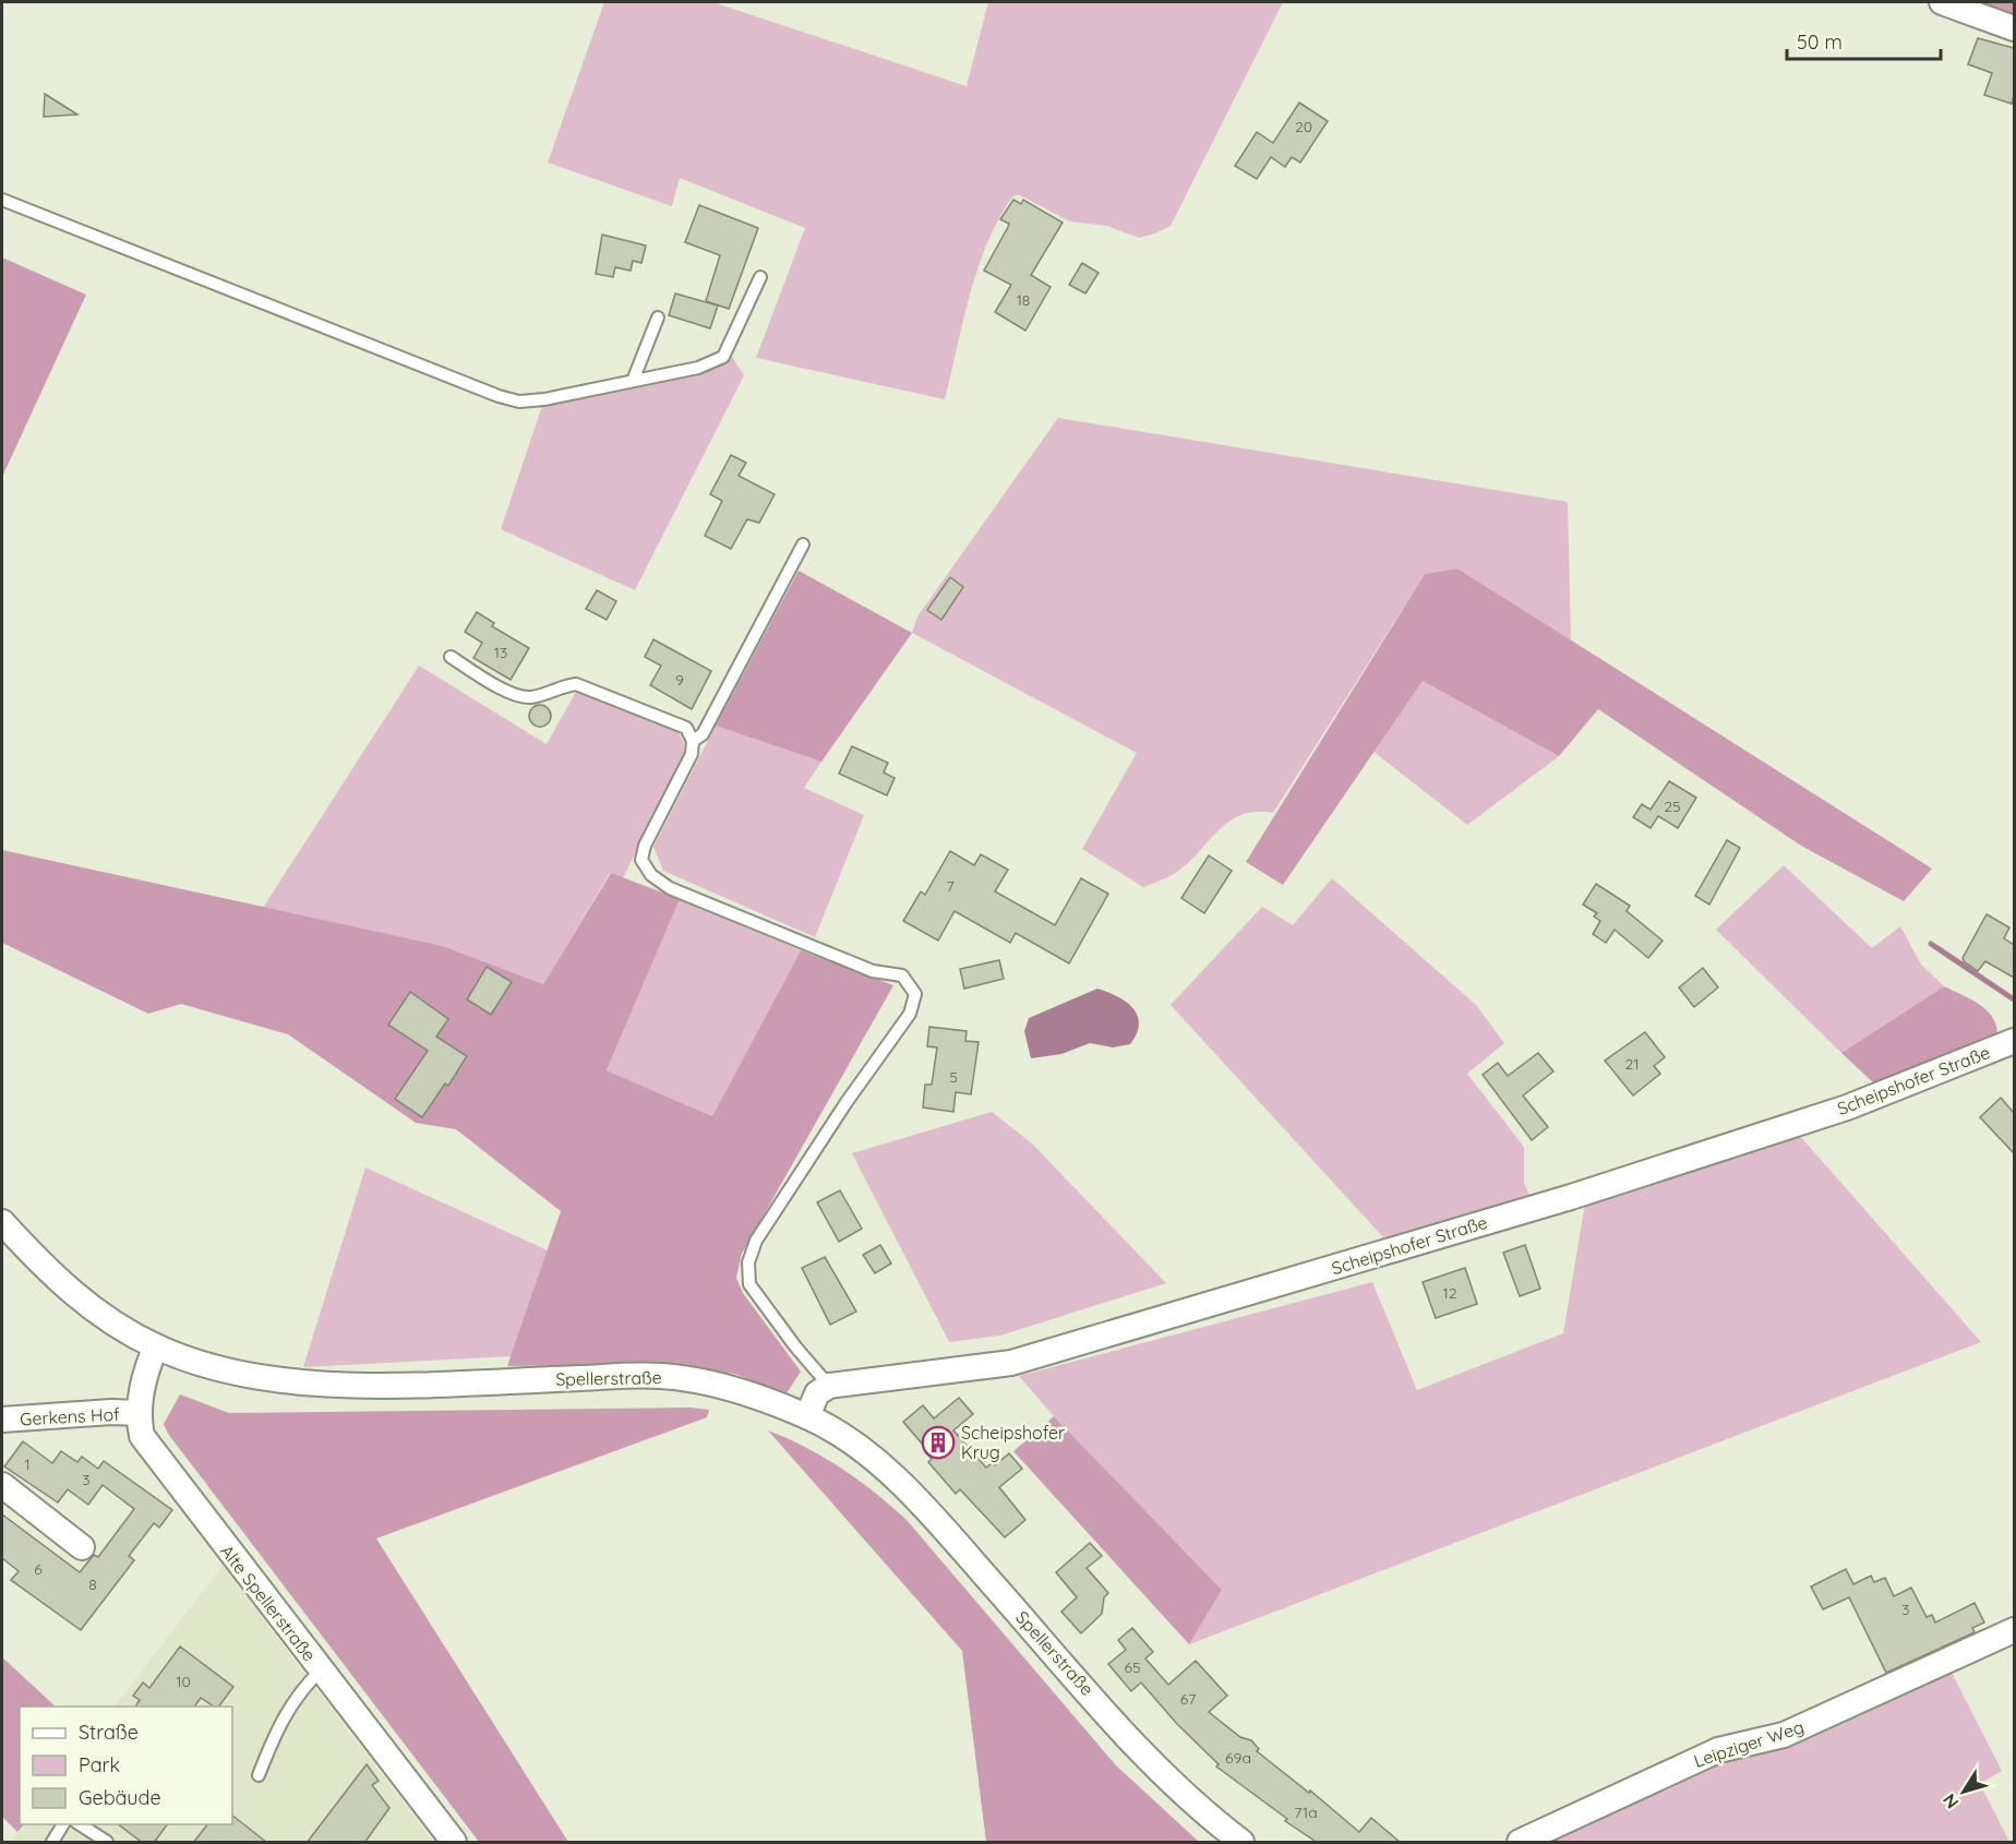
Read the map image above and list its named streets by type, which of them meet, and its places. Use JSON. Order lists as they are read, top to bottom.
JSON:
{
  "streets": {
    "street": [
      "Scheipshofer Straße",
      "Spellerstraße",
      "Gerkens Hof",
      "Alte Spellerstraße",
      "Leipziger Weg"
    ]
  },
  "crossings": [
    ["Gerkens Hof", "Alte Spellerstraße"]
  ],
  "places": {
    "building": ["Scheipshofer Krug"]
  },
  "house_numbers": [
    "20",
    "18",
    "13",
    "9",
    "25",
    "7",
    "21",
    "5",
    "12",
    "1",
    "3",
    "6",
    "8",
    "3",
    "65",
    "10",
    "67",
    "69a",
    "71a"
  ],
  "legend": ["Straße", "Park", "Gebäude"],
  "scale_bar": "50 m",
  "north": "bottom left"
}
